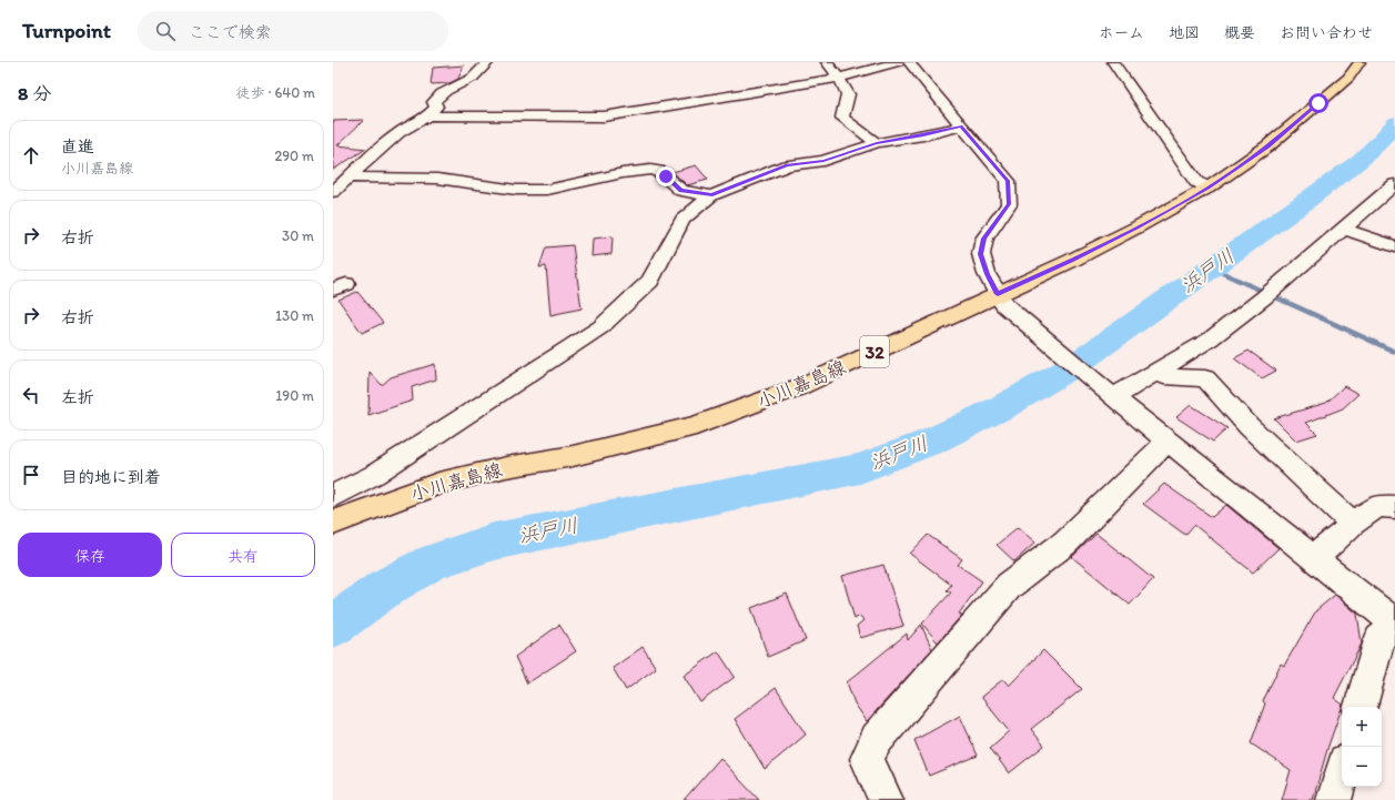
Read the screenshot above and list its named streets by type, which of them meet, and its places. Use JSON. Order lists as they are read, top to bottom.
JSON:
{
  "streets": {
    "main road": ["32", "小川嘉島線"]
  },
  "water": ["浜戸川"],
  "page": {
    "header": "Turnpoint",
    "search": "ここで検索",
    "nav": [
      "ホーム",
      "地図",
      "概要",
      "お問い合わせ"
    ],
    "heading": ["8 分", "徒歩 · 640 m"],
    "list": [
      ["直進", "小川嘉島線", "290 m"],
      ["右折", "30 m"],
      ["右折", "130 m"],
      ["左折", "190 m"],
      "目的地に到着"
    ],
    "buttons": ["保存", "共有"],
    "map_buttons": ["+", "−"]
  }
}
